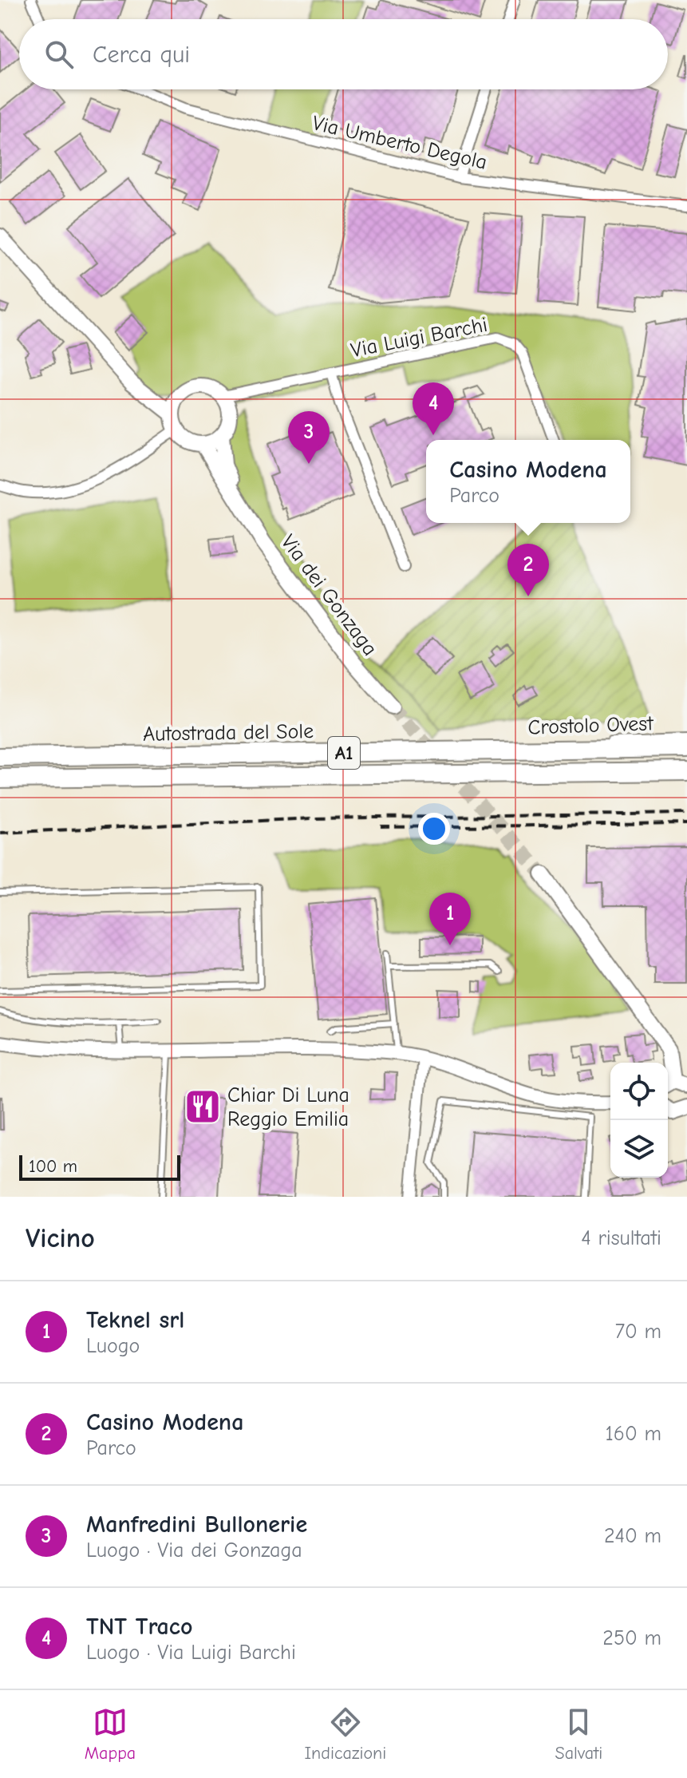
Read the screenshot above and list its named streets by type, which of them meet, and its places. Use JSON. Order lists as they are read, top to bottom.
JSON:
{
  "streets": {
    "highway": ["Autostrada del Sole", "A1"],
    "main road": ["Via dei Gonzaga"],
    "street": ["Via Umberto Degola", "Via Luigi Barchi"],
    "lane": ["Crostolo Ovest"]
  },
  "crossings": [
    ["Via Luigi Barchi", "Via dei Gonzaga"],
    ["Crostolo Ovest", "Autostrada del Sole"]
  ],
  "places": {
    "restaurant": ["Chiar Di Luna Reggio Emilia"]
  },
  "scale_bar": "100 m",
  "page": {
    "search": "Cerca qui",
    "pins": [
      "4",
      "3",
      "2",
      "1"
    ],
    "popup": ["Casino Modena", "Parco"],
    "scale": "100 m",
    "heading": ["Vicino", "4 risultati"],
    "list": [
      {
        "mark": "1",
        "name": "Teknel srl",
        "note": "Luogo",
        "value": "70 m"
      },
      {
        "mark": "2",
        "name": "Casino Modena",
        "note": "Parco",
        "value": "160 m"
      },
      {
        "mark": "3",
        "name": "Manfredini Bullonerie",
        "note": "Luogo · Via dei Gonzaga",
        "value": "240 m"
      },
      {
        "mark": "4",
        "name": "TNT Traco",
        "note": "Luogo · Via Luigi Barchi",
        "value": "250 m"
      }
    ],
    "nav": ["Mappa", "Indicazioni", "Salvati"]
  }
}
